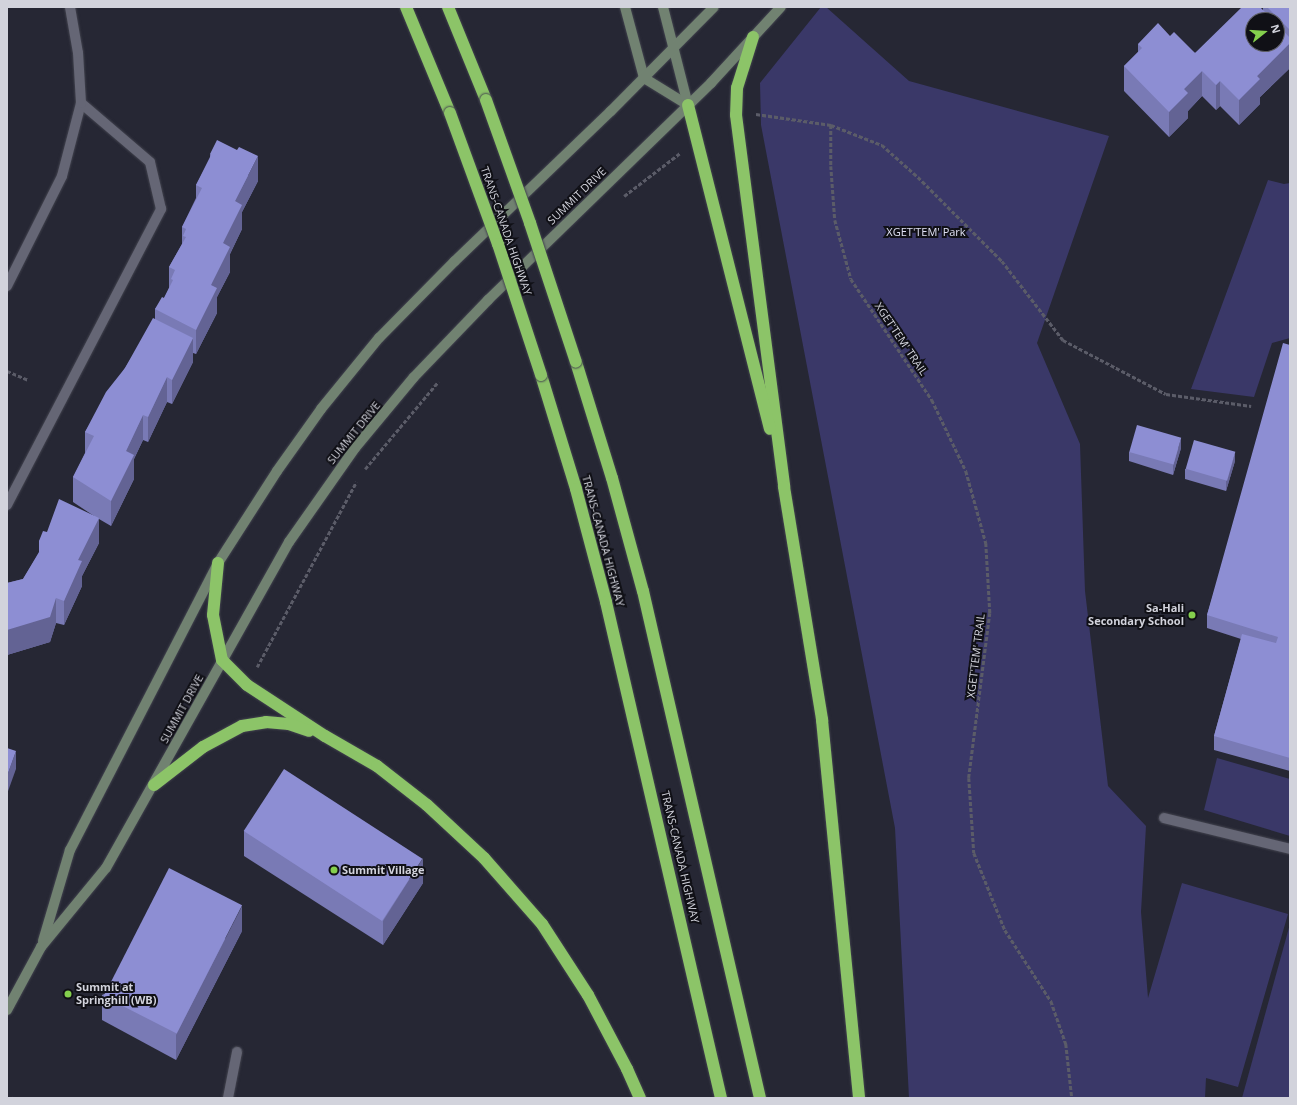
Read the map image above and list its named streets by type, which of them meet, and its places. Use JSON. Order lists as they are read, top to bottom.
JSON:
{
  "streets": {
    "highway": ["TRANS-CANADA HIGHWAY"],
    "main road": ["SUMMIT DRIVE"],
    "path": ["XGET'TEM' TRAIL"]
  },
  "parks": ["XGET'TEM' Park"],
  "places": ["Sa-Hali Secondary School", "Summit Village", "Summit at Springhill (WB)"],
  "north": "right"
}
